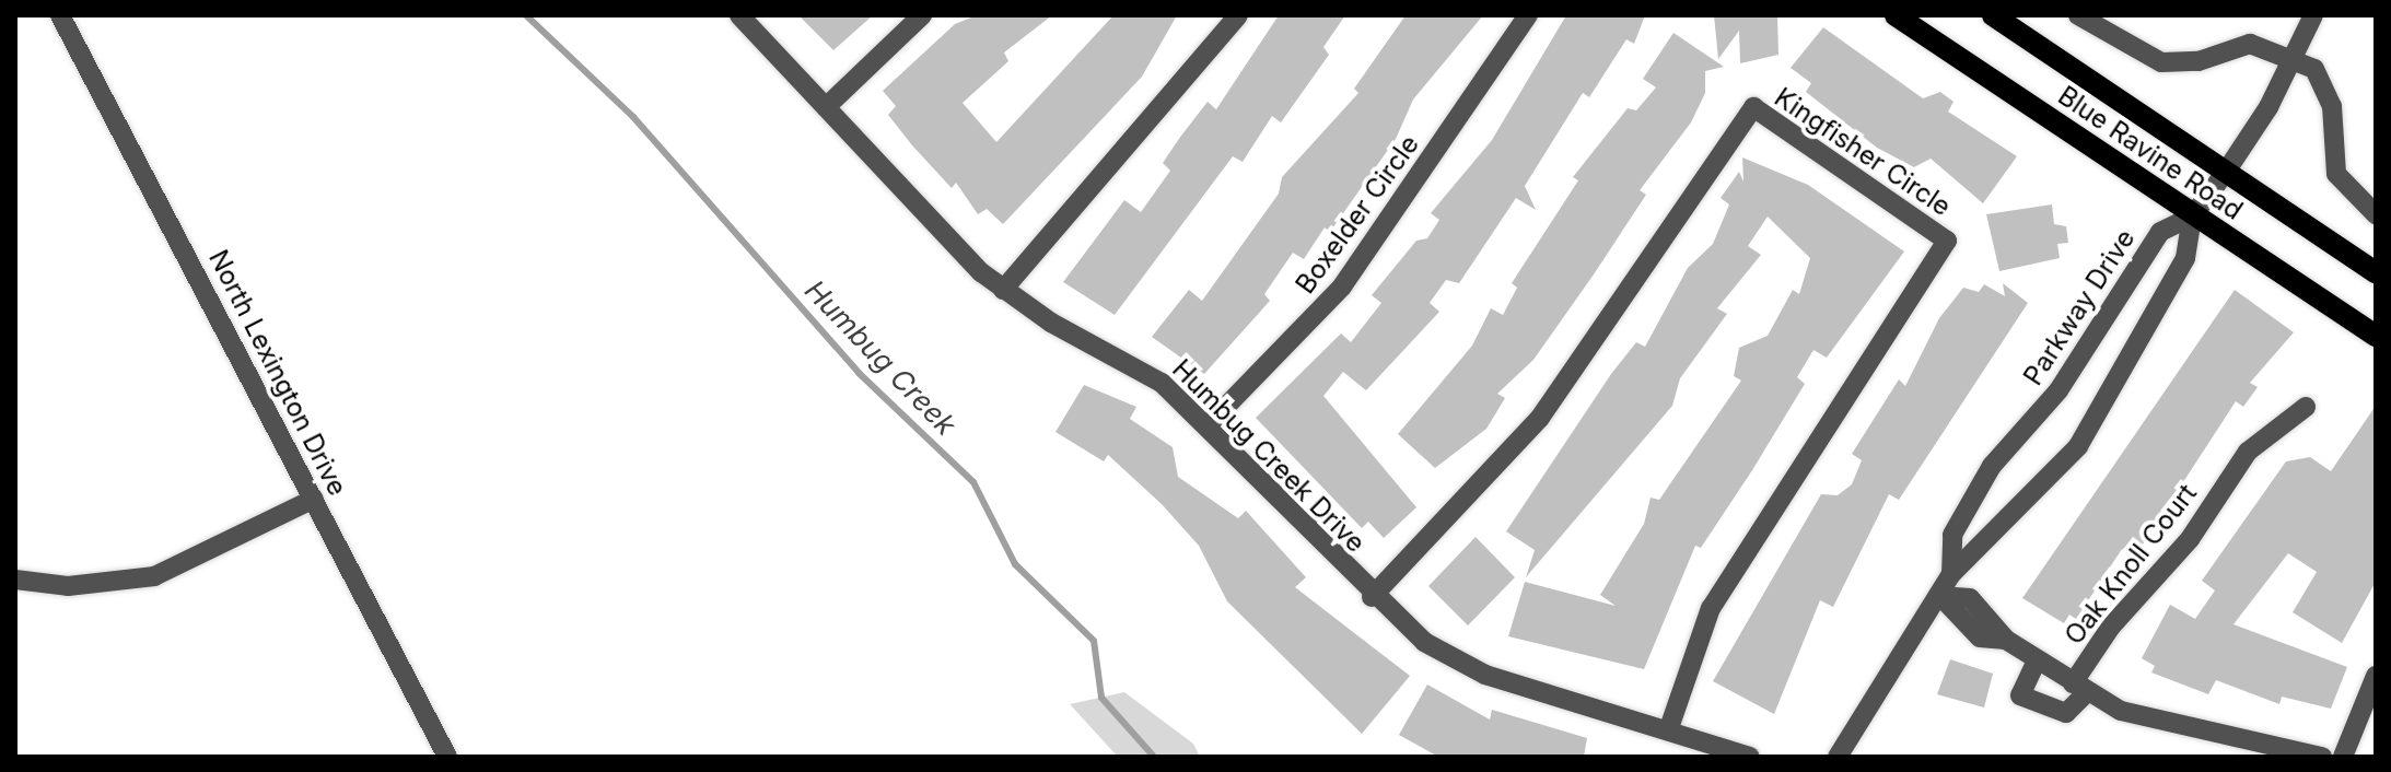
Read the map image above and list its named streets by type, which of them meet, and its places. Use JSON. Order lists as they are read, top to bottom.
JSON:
{
  "streets": {
    "main road": ["Blue Ravine Road"],
    "street": [
      "Kingfisher Circle",
      "Boxelder Circle",
      "Parkway Drive",
      "North Lexington Drive",
      "Humbug Creek Drive",
      "Oak Knoll Court"
    ]
  },
  "crossings": [
    ["Kingfisher Circle", "Humbug Creek Drive"],
    ["Blue Ravine Road", "Parkway Drive"],
    ["Boxelder Circle", "Humbug Creek Drive"]
  ],
  "water": ["Humbug Creek"]
}
